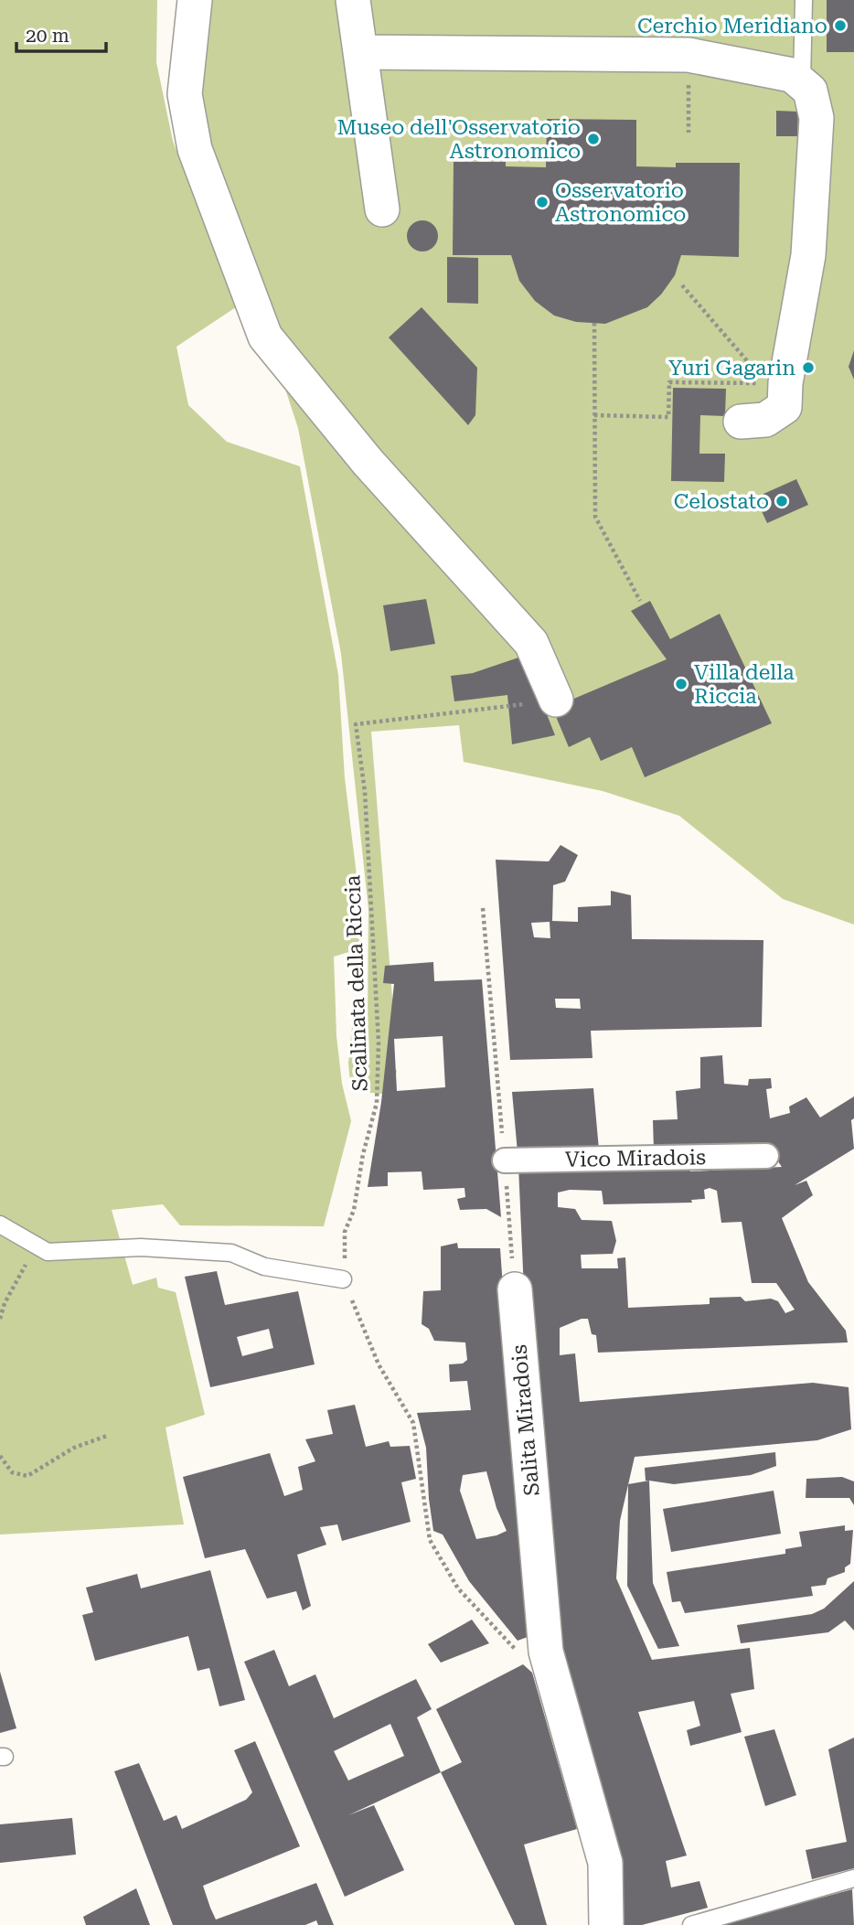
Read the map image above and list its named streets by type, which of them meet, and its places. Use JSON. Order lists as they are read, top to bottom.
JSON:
{
  "streets": {
    "street": ["Vico Miradois", "Salita Miradois"],
    "path": ["Scalinata della Riccia"]
  },
  "crossings": [
    ["Scalinata della Riccia", "Salita Miradois"]
  ],
  "places": [
    "Cerchio Meridiano",
    "Museo dell'Osservatorio Astronomico",
    "Osservatorio Astronomico",
    "Yuri Gagarin",
    "Celostato",
    "Villa della Riccia"
  ],
  "scale_bar": "20 m"
}
